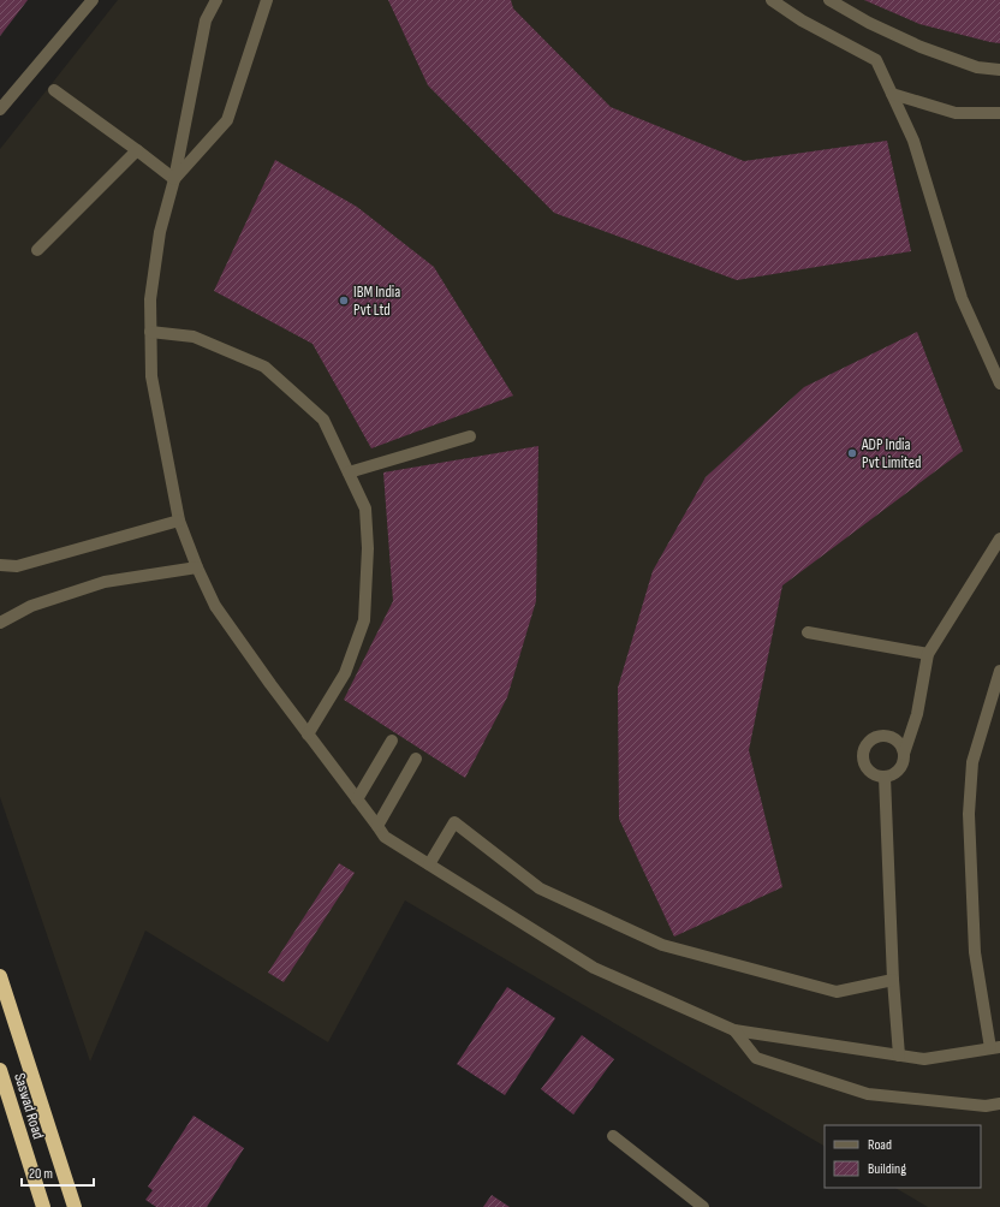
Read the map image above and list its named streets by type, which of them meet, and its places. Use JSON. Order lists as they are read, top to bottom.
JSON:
{
  "streets": {
    "highway": ["Saswad Road"]
  },
  "places": ["IBM India Pvt Ltd", "ADP India Pvt Limited"],
  "legend": ["Road", "Building"],
  "scale_bar": "20 m"
}
